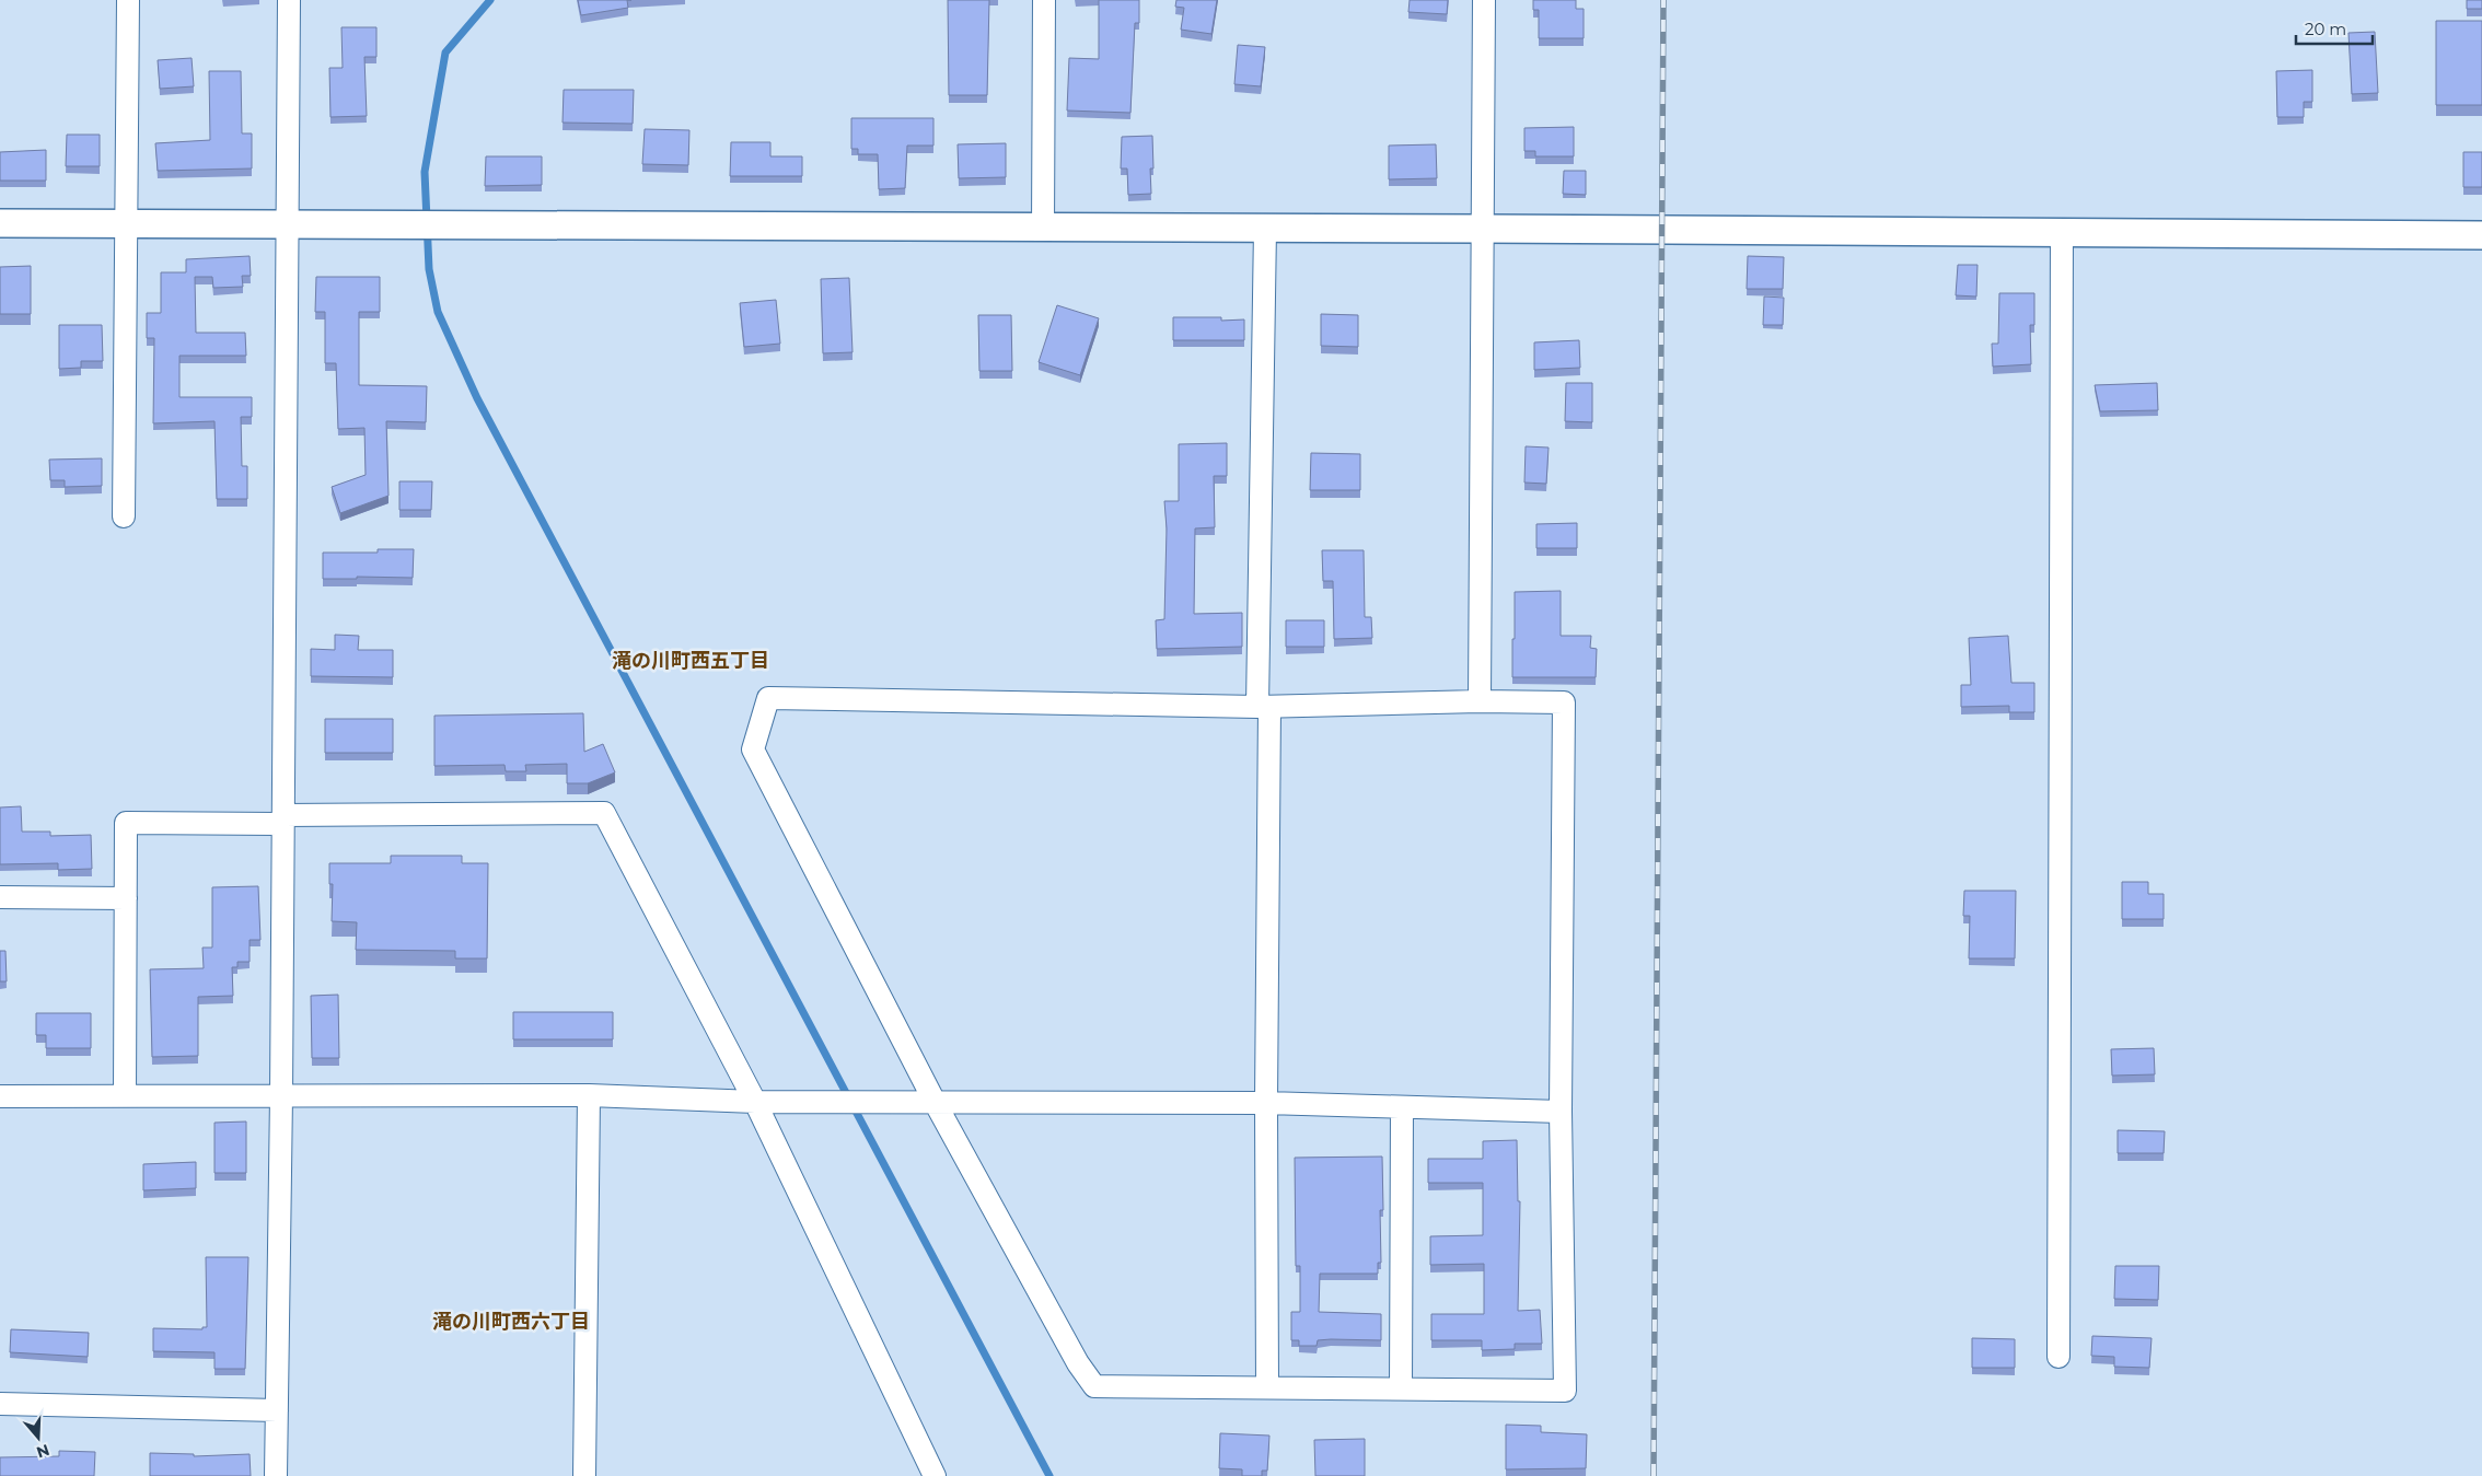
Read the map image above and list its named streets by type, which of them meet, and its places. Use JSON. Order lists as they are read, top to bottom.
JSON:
{
  "districts": ["滝の川町西五丁目", "滝の川町西六丁目"],
  "scale_bar": "20 m",
  "north": "bottom"
}
